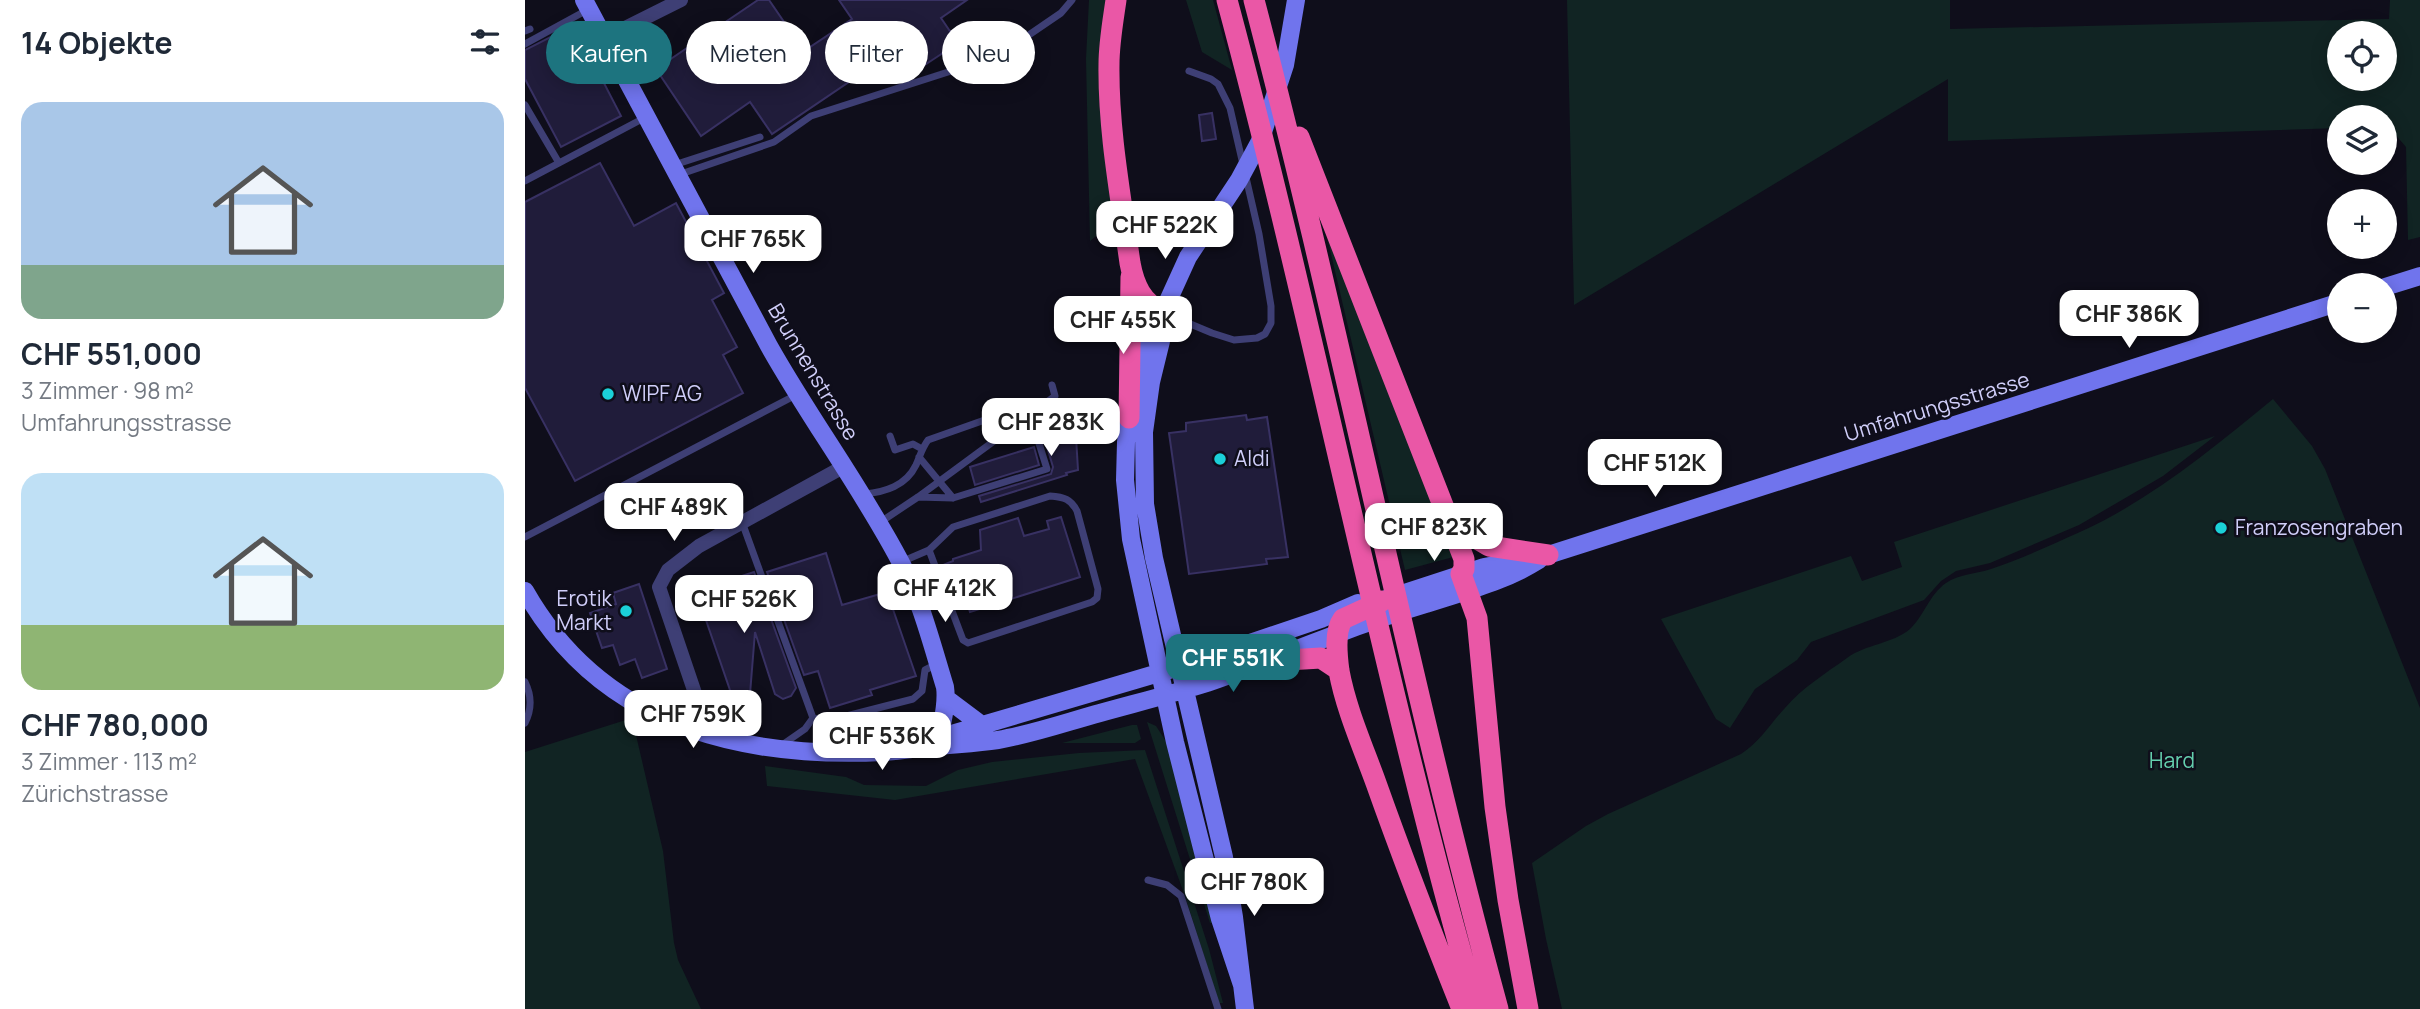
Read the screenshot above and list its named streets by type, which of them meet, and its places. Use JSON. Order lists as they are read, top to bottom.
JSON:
{
  "streets": {
    "main road": ["Brunnenstrasse", "Umfahrungsstrasse"]
  },
  "crossings": [
    ["Brunnenstrasse", "Umfahrungsstrasse"]
  ],
  "parks": ["Hard"],
  "places": [
    "WIPF AG",
    "Aldi",
    "Franzosengraben",
    "Erotik Markt"
  ],
  "page": {
    "heading": "14 Objekte",
    "map_buttons": ["+", "−"],
    "chip": [
      "Kaufen",
      "Mieten",
      "Filter",
      "Neu"
    ],
    "list": [
      {
        "name": "CHF 551,000",
        "note": "3 Zimmer · 98 m² · Umfahrungsstrasse"
      },
      {
        "name": "CHF 780,000",
        "note": "3 Zimmer · 113 m² · Zürichstrasse"
      }
    ],
    "price": [
      "CHF 522K",
      "CHF 765K",
      "CHF 386K",
      "CHF 455K",
      "CHF 283K",
      "CHF 512K",
      "CHF 489K",
      "CHF 823K",
      "CHF 412K",
      "CHF 526K",
      "CHF 551K",
      "CHF 759K",
      "CHF 536K",
      "CHF 780K"
    ]
  }
}
